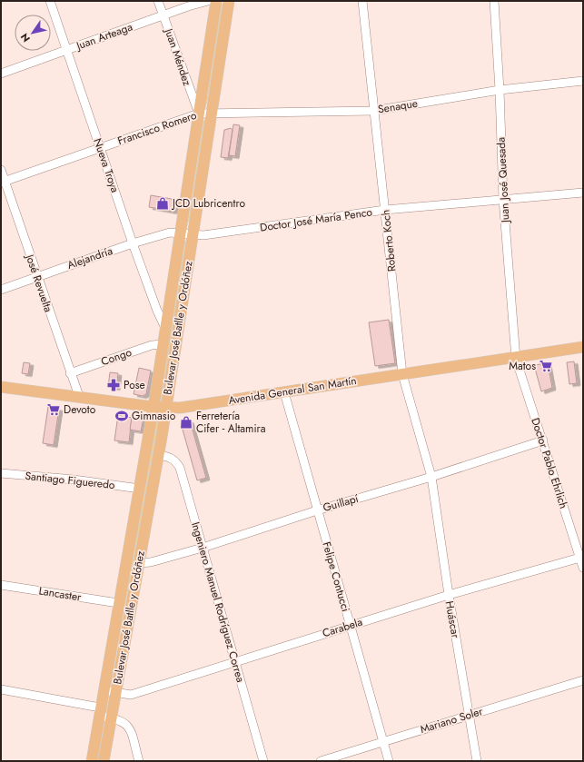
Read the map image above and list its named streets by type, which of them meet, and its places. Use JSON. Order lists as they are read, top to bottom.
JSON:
{
  "streets": {
    "main road": ["Bulevar José Batlle y Ordóñez", "Avenida General San Martín"],
    "street": [
      "Juan Arteaga",
      "Juan Méndez",
      "Senaque",
      "Francisco Romero",
      "Nueva Troya",
      "Juan José Quesada",
      "Doctor José María Penco",
      "Roberto Koch",
      "Alejandría",
      "José Revuelta",
      "Congo",
      "Doctor Pablo Ehrlich",
      "Santiago Figueredo",
      "Guillapí",
      "Felipe Contucci",
      "Lancaster",
      "Ingeniero Manuel Rodríguez Correa",
      "Huáscar",
      "Carabela",
      "Mariano Soler"
    ]
  },
  "crossings": [
    ["Juan Arteaga", "Juan Méndez"],
    ["Juan Arteaga", "Nueva Troya"],
    ["Juan Méndez", "Francisco Romero"],
    ["Juan Méndez", "Bulevar José Batlle y Ordóñez"],
    ["Senaque", "Francisco Romero"],
    ["Senaque", "Juan José Quesada"],
    ["Senaque", "Roberto Koch"],
    ["Senaque", "Bulevar José Batlle y Ordóñez"],
    ["Francisco Romero", "Nueva Troya"],
    ["Francisco Romero", "José Revuelta"],
    ["Francisco Romero", "Bulevar José Batlle y Ordóñez"],
    ["Nueva Troya", "Alejandría"],
    ["Nueva Troya", "Bulevar José Batlle y Ordóñez"],
    ["Juan José Quesada", "Doctor José María Penco"],
    ["Juan José Quesada", "Avenida General San Martín"],
    ["Juan José Quesada", "Doctor Pablo Ehrlich"],
    ["Doctor José María Penco", "Roberto Koch"],
    ["Doctor José María Penco", "Alejandría"],
    ["Doctor José María Penco", "Bulevar José Batlle y Ordóñez"],
    ["Roberto Koch", "Avenida General San Martín"],
    ["Roberto Koch", "Guillapí"],
    ["Roberto Koch", "Huáscar"],
    ["Alejandría", "José Revuelta"],
    ["Alejandría", "Bulevar José Batlle y Ordóñez"],
    ["José Revuelta", "Congo"],
    ["José Revuelta", "Avenida General San Martín"],
    ["Bulevar José Batlle y Ordóñez", "Congo"],
    ["Bulevar José Batlle y Ordóñez", "Avenida General San Martín"],
    ["Bulevar José Batlle y Ordóñez", "Santiago Figueredo"],
    ["Bulevar José Batlle y Ordóñez", "Guillapí"],
    ["Bulevar José Batlle y Ordóñez", "Lancaster"],
    ["Bulevar José Batlle y Ordóñez", "Ingeniero Manuel Rodríguez Correa"],
    ["Bulevar José Batlle y Ordóñez", "Carabela"],
    ["Avenida General San Martín", "Doctor Pablo Ehrlich"],
    ["Avenida General San Martín", "Felipe Contucci"],
    ["Doctor Pablo Ehrlich", "Guillapí"],
    ["Doctor Pablo Ehrlich", "Carabela"],
    ["Guillapí", "Felipe Contucci"],
    ["Guillapí", "Ingeniero Manuel Rodríguez Correa"],
    ["Guillapí", "Huáscar"],
    ["Felipe Contucci", "Carabela"],
    ["Felipe Contucci", "Mariano Soler"],
    ["Ingeniero Manuel Rodríguez Correa", "Carabela"],
    ["Huáscar", "Carabela"],
    ["Huáscar", "Mariano Soler"]
  ],
  "places": {
    "shop": ["JCD Lubricentro", "Ferretería Cifer - Altamira"],
    "supermarket": ["Matos", "Devoto"],
    "pharmacy": ["Pose"],
    "sports": ["Gimnasio"]
  },
  "north": "bottom left"
}
